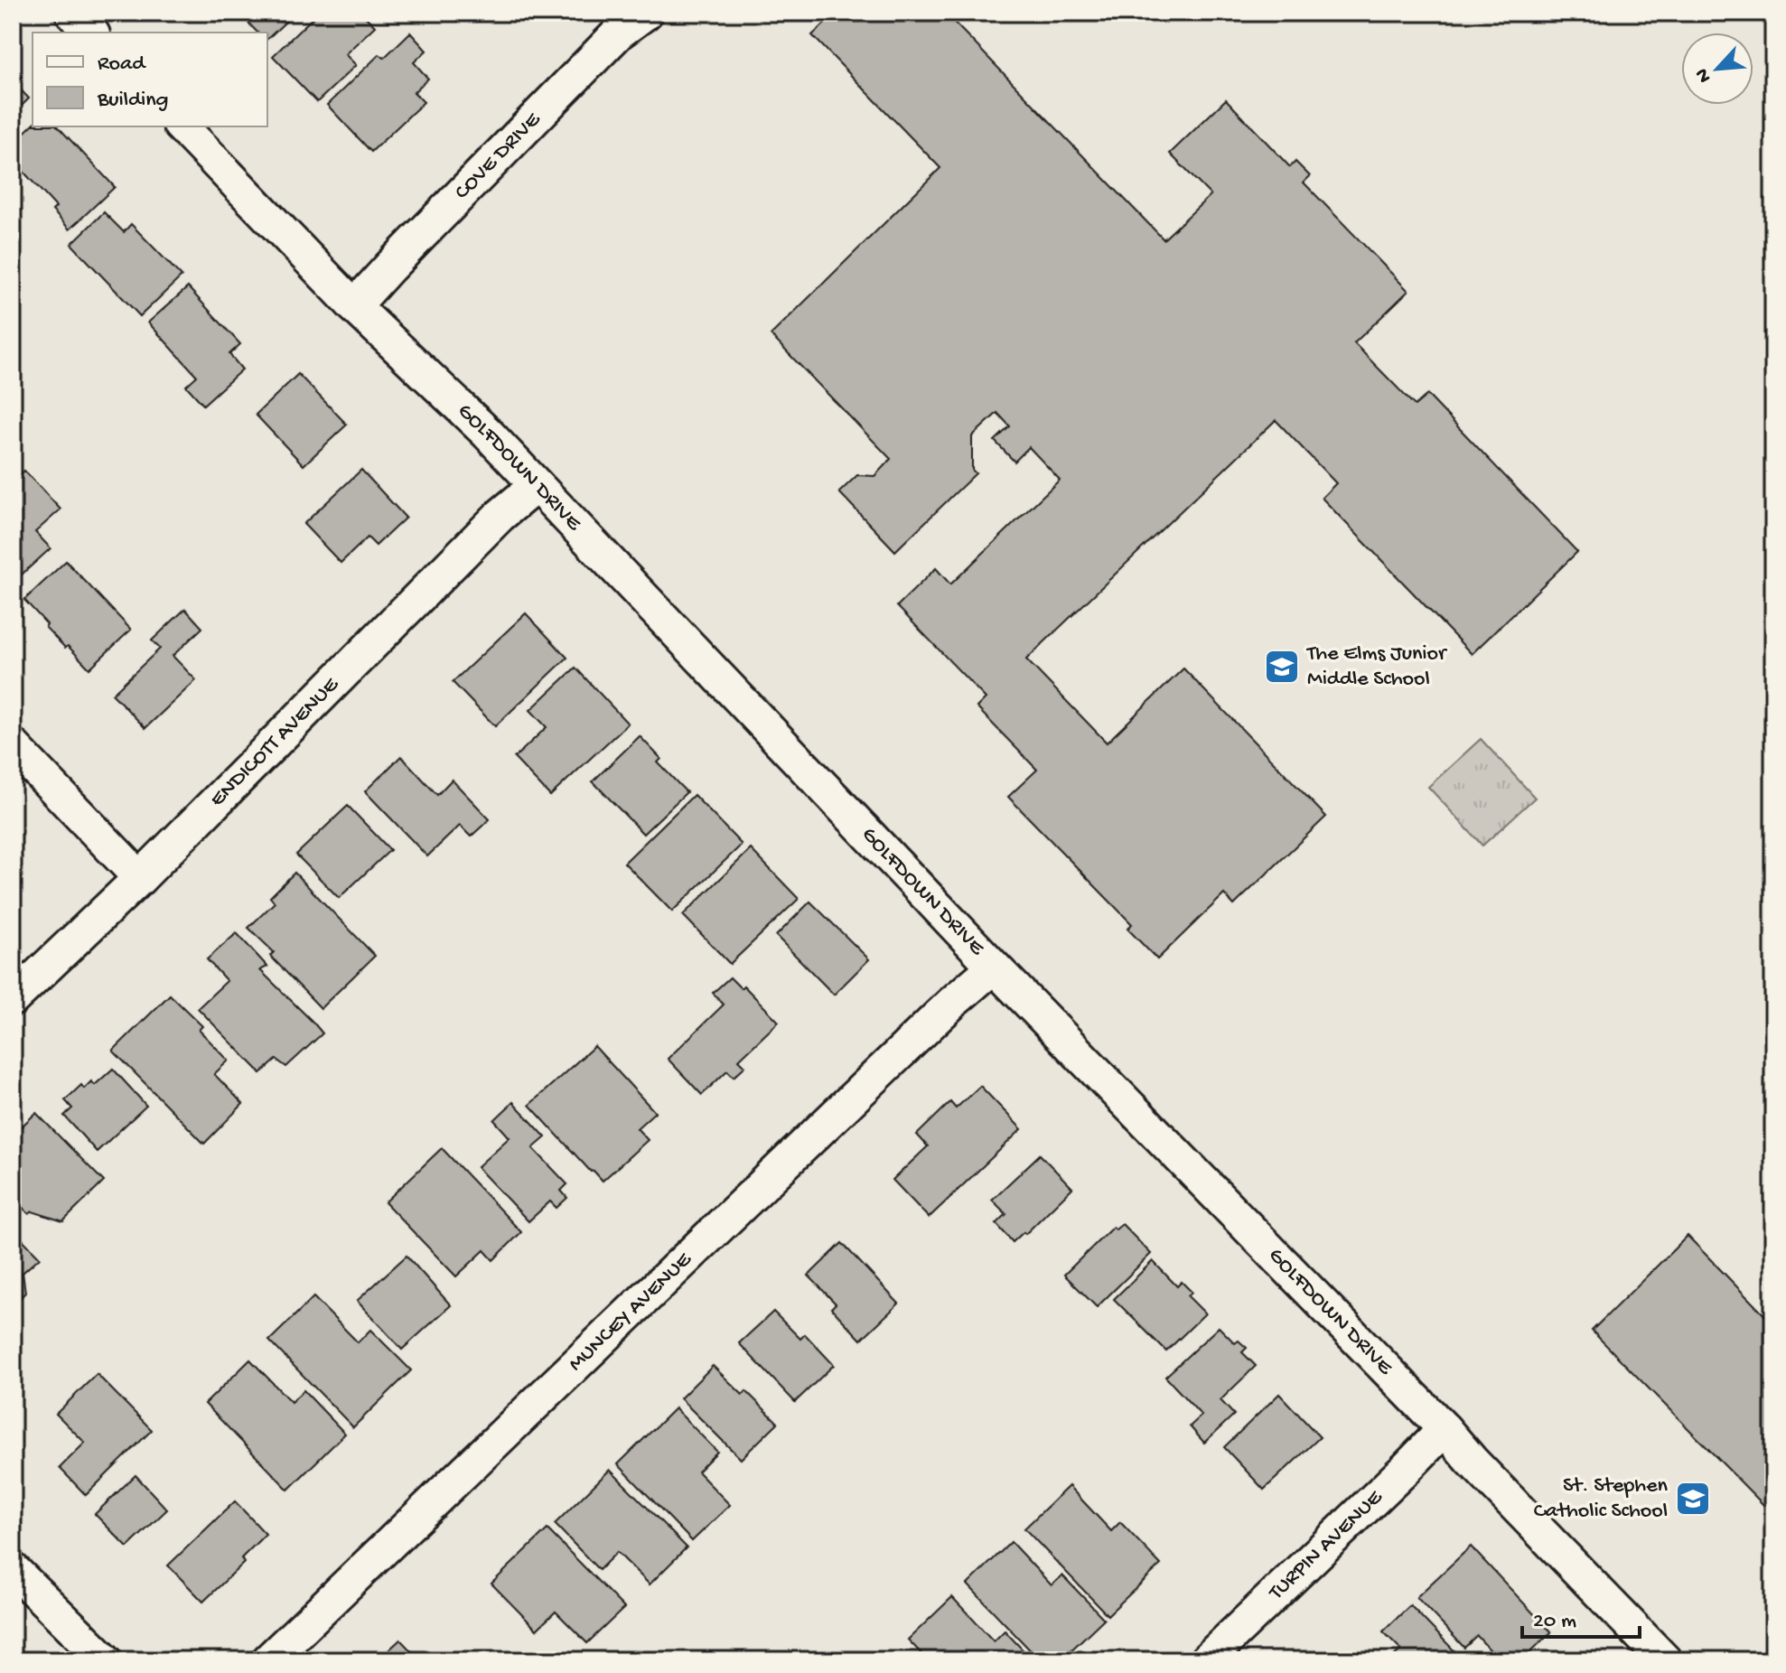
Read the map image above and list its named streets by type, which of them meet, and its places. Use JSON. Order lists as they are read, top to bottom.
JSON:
{
  "streets": {
    "street": [
      "COVE DRIVE",
      "GOLFDOWN DRIVE",
      "ENDICOTT AVENUE",
      "MUNCEY AVENUE",
      "TURPIN AVENUE"
    ]
  },
  "crossings": [
    ["COVE DRIVE", "GOLFDOWN DRIVE"],
    ["GOLFDOWN DRIVE", "ENDICOTT AVENUE"],
    ["GOLFDOWN DRIVE", "MUNCEY AVENUE"],
    ["GOLFDOWN DRIVE", "TURPIN AVENUE"]
  ],
  "places": {
    "school or university": ["The Elms Junior Middle School", "St. Stephen Catholic School"]
  },
  "legend": ["Road", "Building"],
  "scale_bar": "20 m",
  "north": "bottom left"
}
